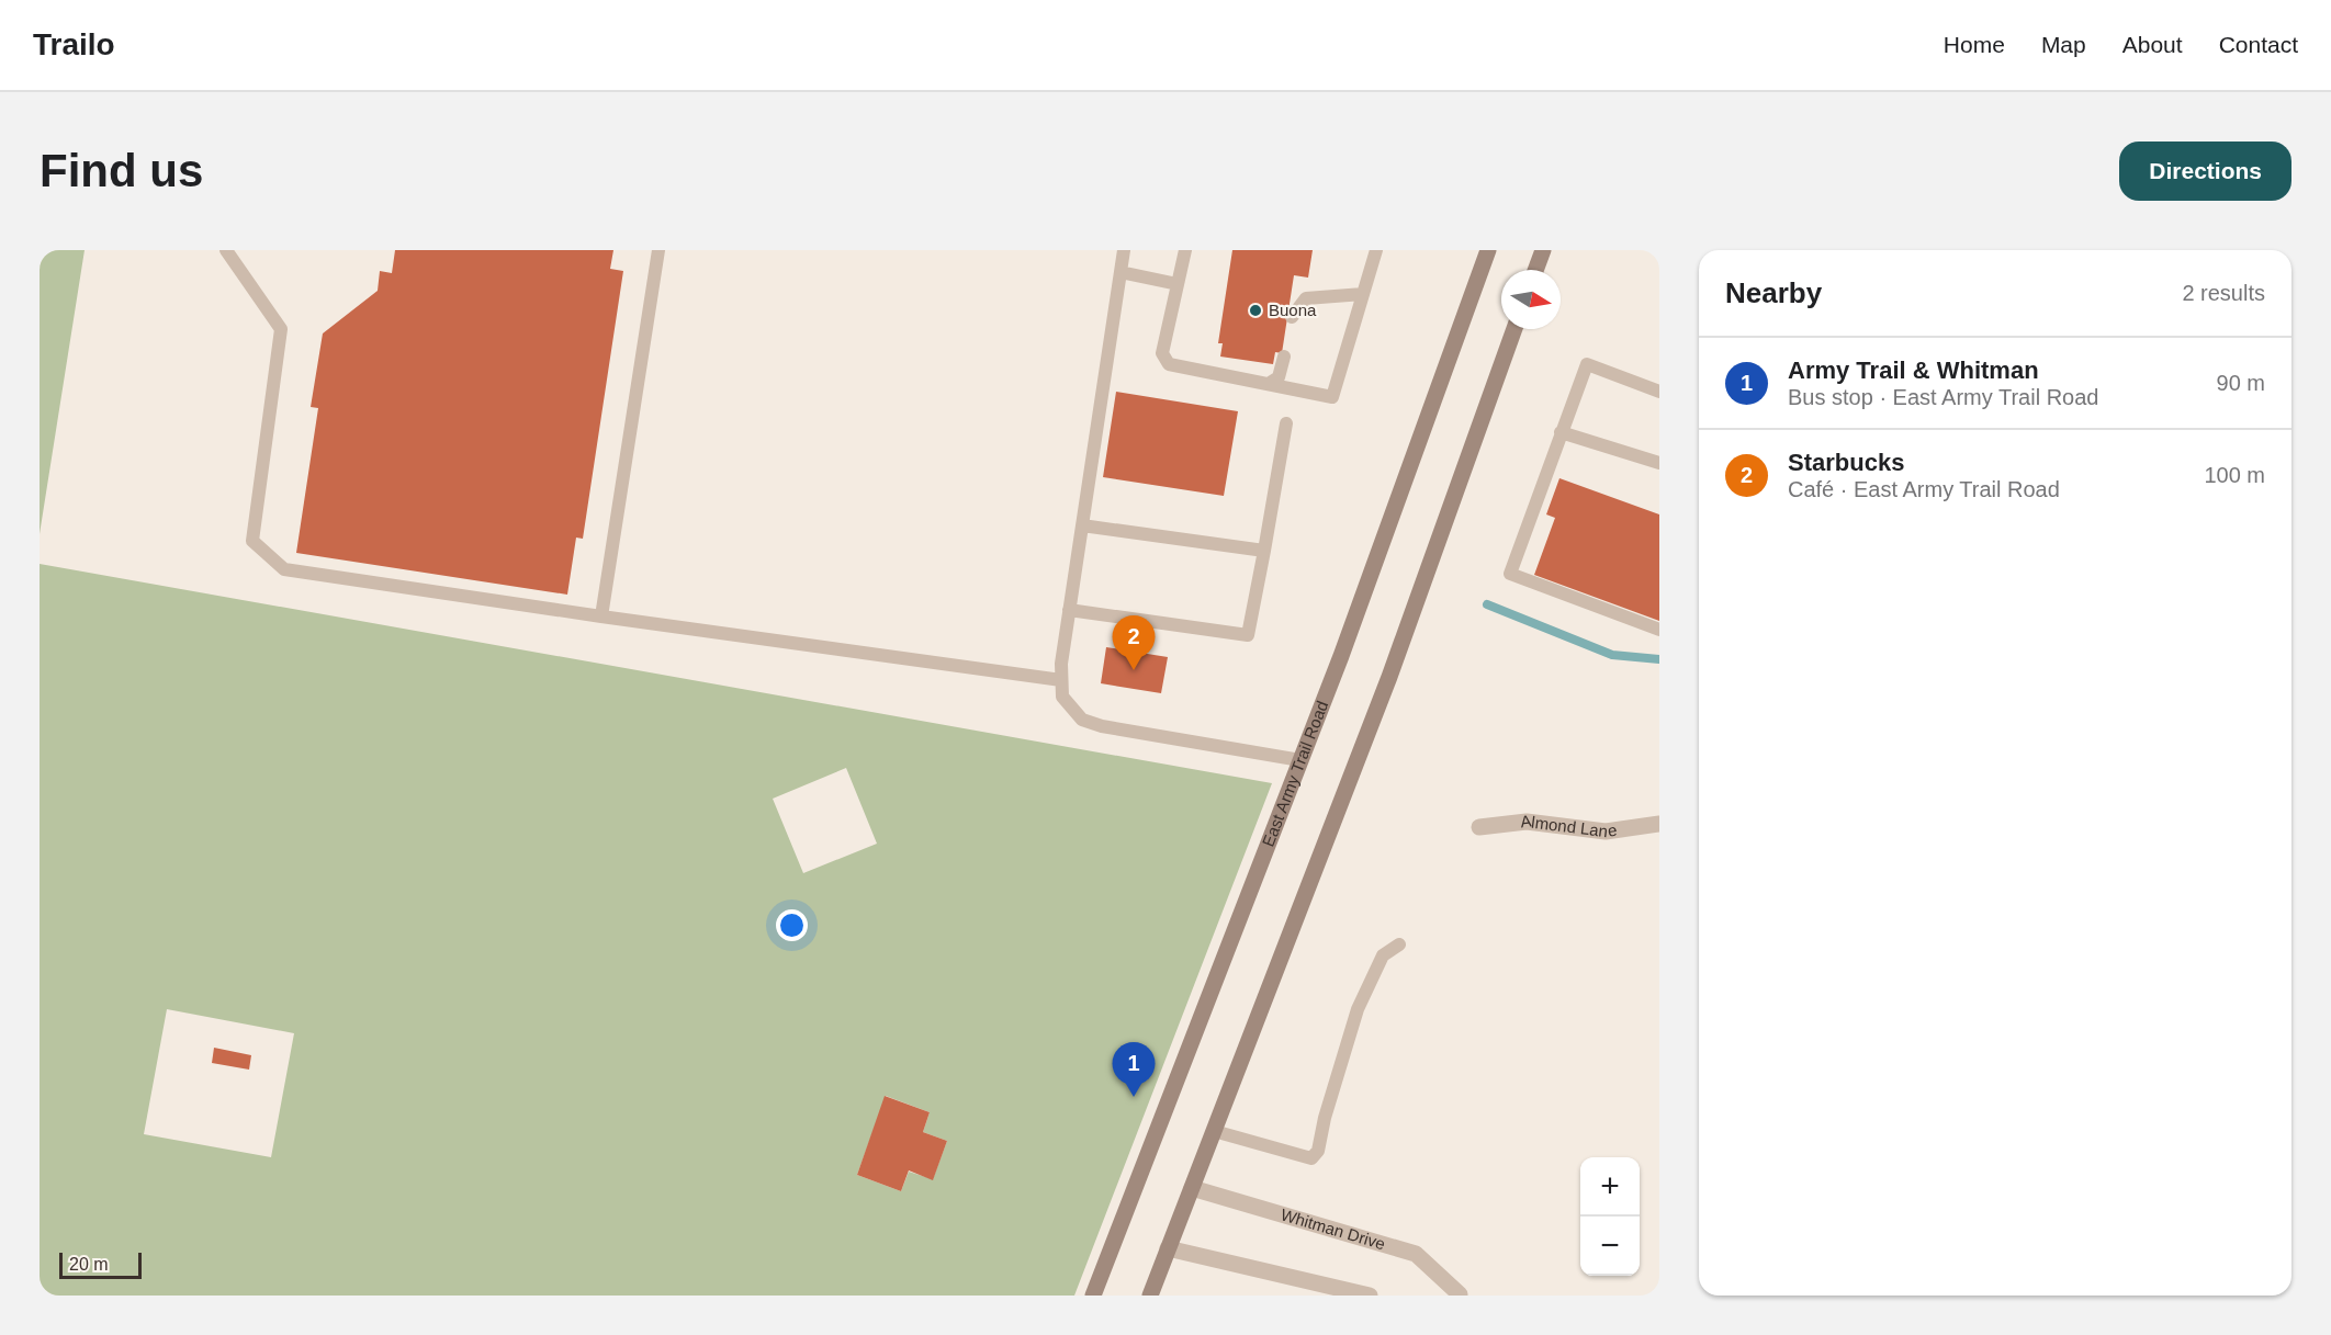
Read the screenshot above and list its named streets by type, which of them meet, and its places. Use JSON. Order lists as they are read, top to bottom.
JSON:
{
  "streets": {
    "main road": ["East Army Trail Road"],
    "street": ["Almond Lane", "Whitman Drive"]
  },
  "places": ["Buona"],
  "scale_bar": "20 m",
  "north": "right",
  "page": {
    "header": "Trailo",
    "nav": [
      "Home",
      "Map",
      "About",
      "Contact"
    ],
    "buttons": "Directions",
    "title": "Find us",
    "heading": ["Nearby", "2 results"],
    "list": [
      {
        "mark": "1",
        "name": "Army Trail & Whitman",
        "note": "Bus stop · East Army Trail Road",
        "value": "90 m"
      },
      {
        "mark": "2",
        "name": "Starbucks",
        "note": "Café · East Army Trail Road",
        "value": "100 m"
      }
    ],
    "pins": ["2", "1"],
    "map_buttons": ["+", "−"],
    "scale": "20 m"
  }
}
